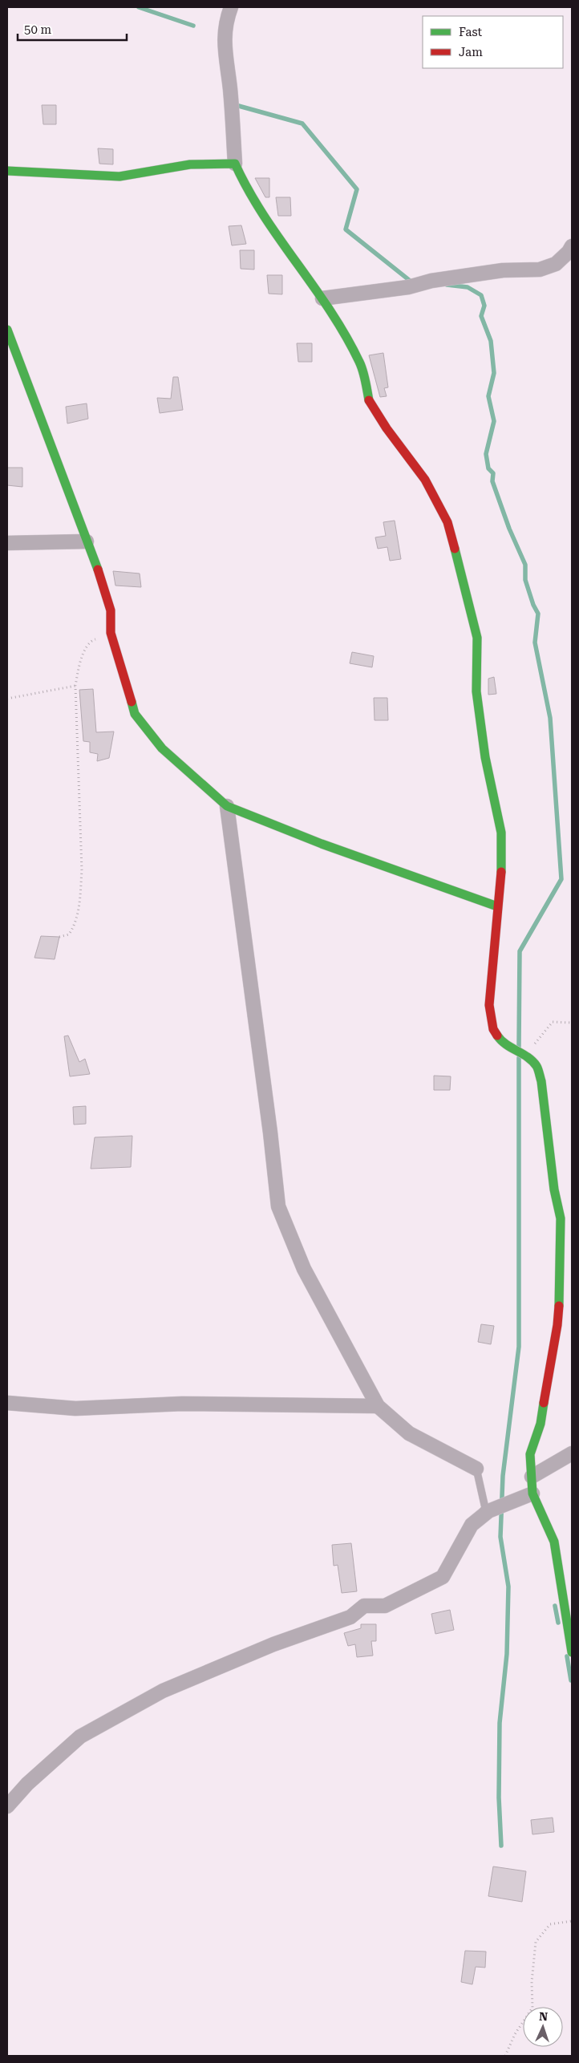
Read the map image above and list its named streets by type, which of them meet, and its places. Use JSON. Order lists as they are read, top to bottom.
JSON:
{
  "legend": ["Fast", "Jam"],
  "scale_bar": "50 m",
  "north": "top"
}
